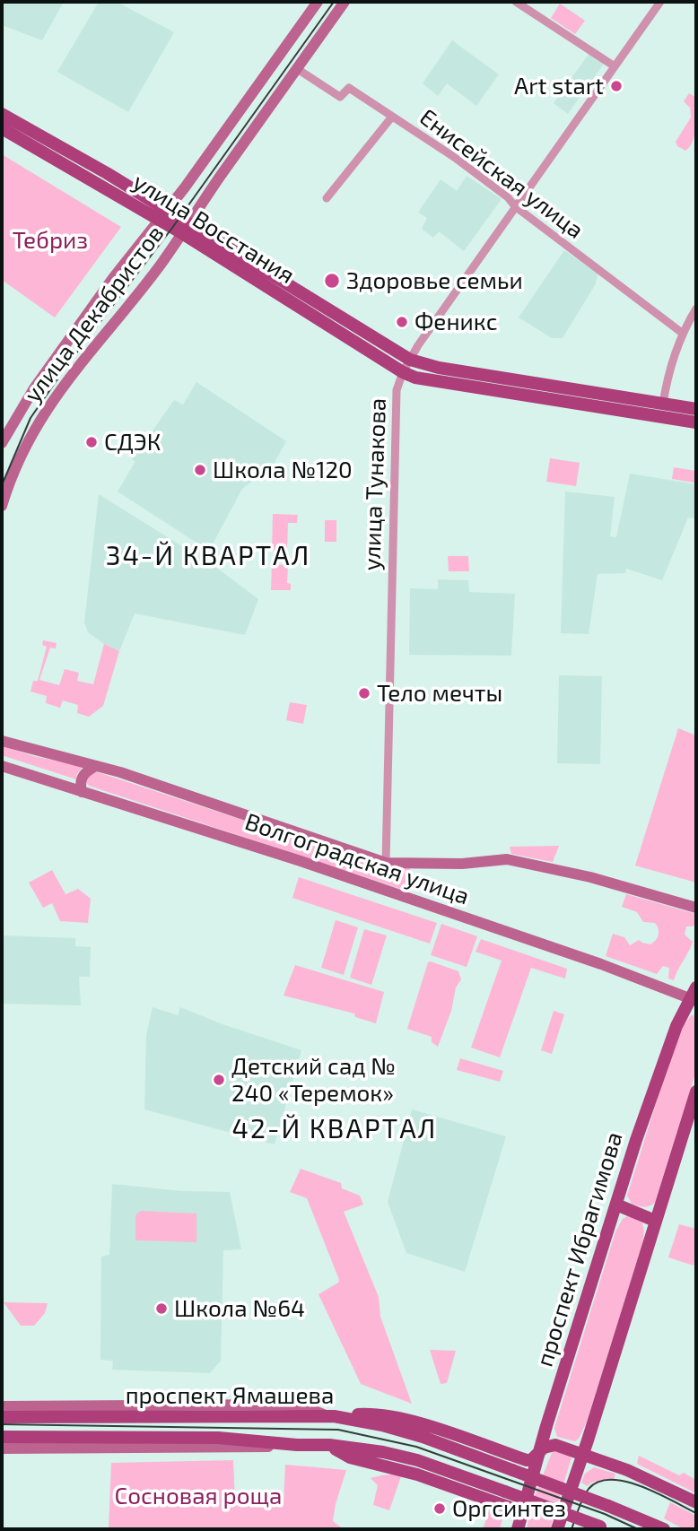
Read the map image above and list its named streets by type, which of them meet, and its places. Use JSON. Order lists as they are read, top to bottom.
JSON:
{
  "streets": {
    "main road": [
      "улица Восстания",
      "улица Декабристов",
      "Волгоградская улица",
      "проспект Ибрагимова",
      "проспект Ямашева"
    ],
    "street": ["Енисейская улица", "улица Тунакова"]
  },
  "crossings": [
    ["Енисейская улица", "улица Декабристов"],
    ["Енисейская улица", "улица Тунакова"],
    ["улица Восстания", "улица Декабристов"],
    ["улица Восстания", "улица Тунакова"],
    ["улица Тунакова", "Волгоградская улица"],
    ["Волгоградская улица", "проспект Ибрагимова"]
  ],
  "districts": ["34-Й КВАРТАЛ", "42-Й КВАРТАЛ"],
  "parks": ["Тебриз", "Сосновая роща"],
  "places": [
    "Art start",
    "Здоровье семьи",
    "Феникс",
    "СДЭК",
    "Школа №120",
    "Тело мечты",
    "Детский сад № 240 «Теремок»",
    "Школа №64",
    "Оргсинтез"
  ]
}
